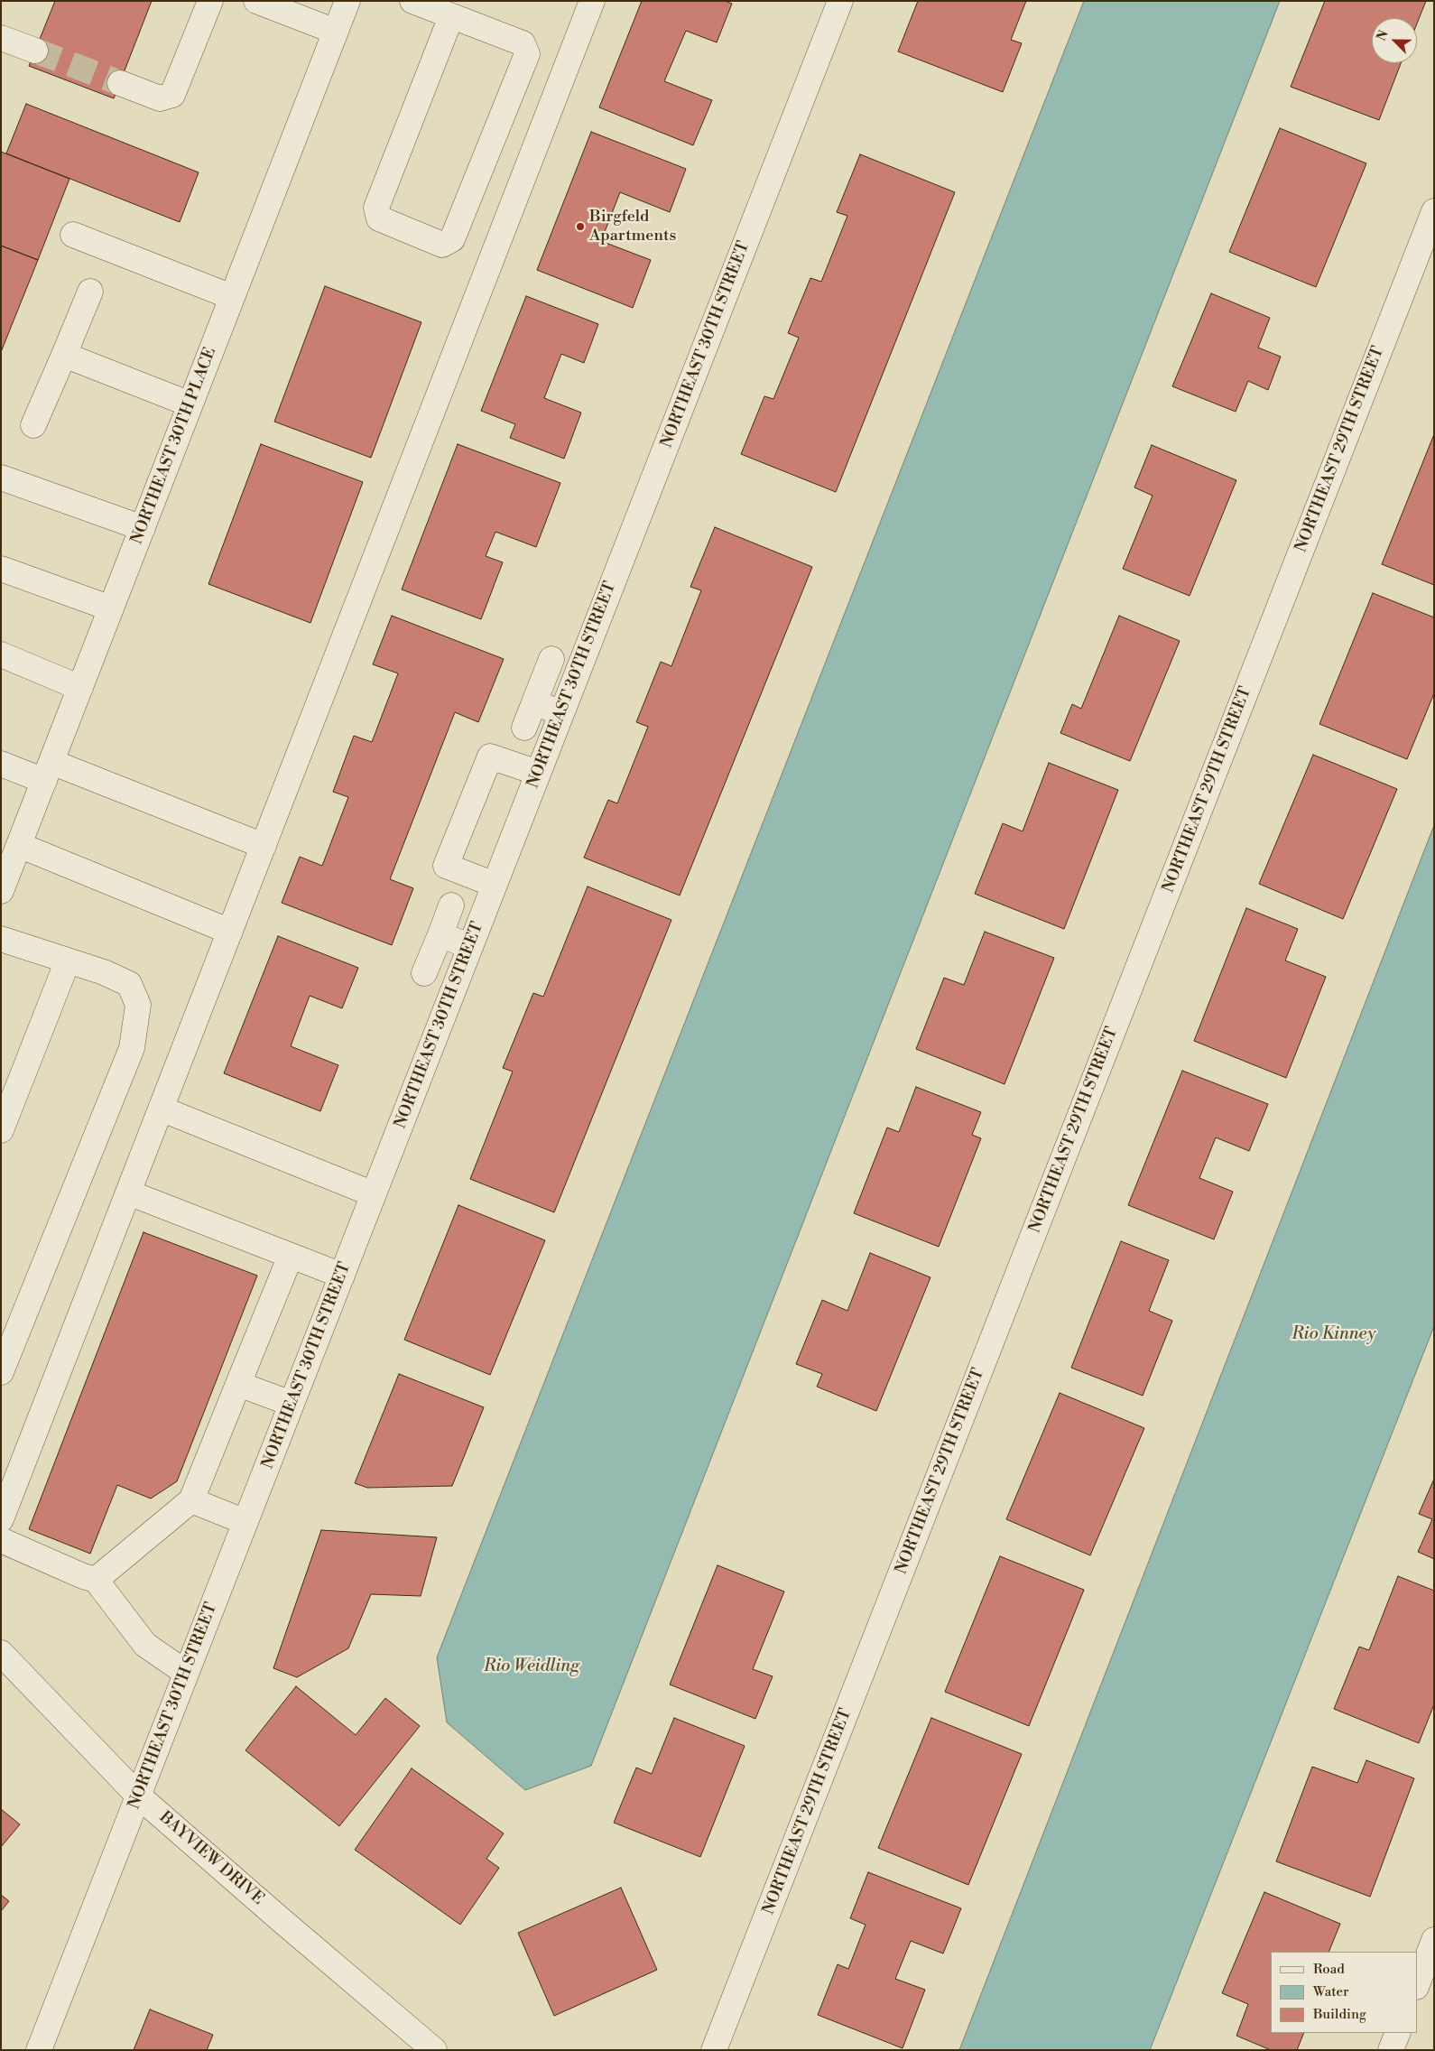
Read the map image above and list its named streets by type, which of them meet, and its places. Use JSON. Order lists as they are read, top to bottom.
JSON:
{
  "streets": {
    "street": [
      "NORTHEAST 30TH STREET",
      "NORTHEAST 30TH PLACE",
      "NORTHEAST 29TH STREET",
      "BAYVIEW DRIVE"
    ]
  },
  "crossings": [
    ["NORTHEAST 30TH STREET", "BAYVIEW DRIVE"]
  ],
  "water": ["Rio Kinney", "Rio Weidling"],
  "places": ["Birgfeld Apartments"],
  "legend": ["Road", "Water", "Building"],
  "north": "top left"
}
